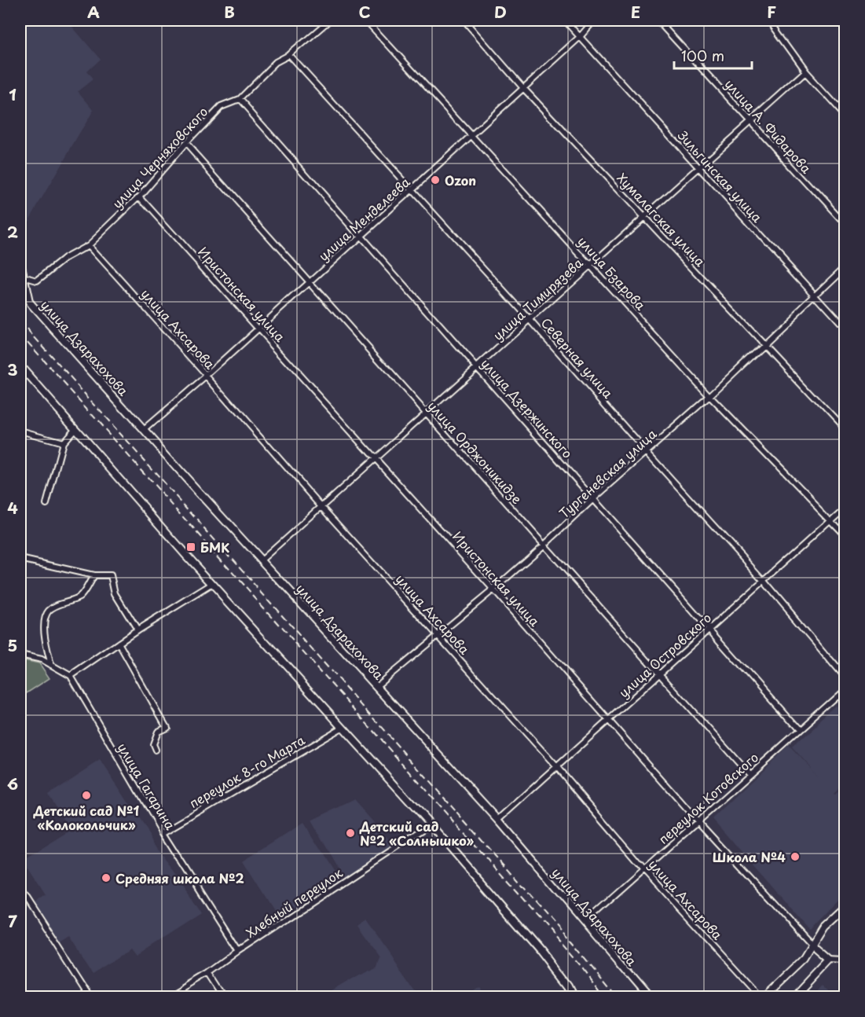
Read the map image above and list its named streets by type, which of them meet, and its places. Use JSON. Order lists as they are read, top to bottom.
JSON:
{
  "streets": {
    "street": [
      "улица А. Фидарова",
      "улица Черняховского",
      "Зильгинская улица",
      "улица Менделеева",
      "Хумалагская улица",
      "улица Бзарова",
      "Иристонская улица",
      "улица Тимирязева",
      "улица Ахсарова",
      "улица Дзарахохова",
      "Северная улица",
      "улица Дзержинского",
      "улица Орджоникидзе",
      "Тургеневская улица",
      "улица Островского",
      "переулок 8-го Марта",
      "улица Гагарина",
      "переулок Котовского",
      "Хлебный переулок"
    ]
  },
  "crossings": [
    ["улица А. Фидарова", "улица Тимирязева"],
    ["улица Черняховского", "Иристонская улица"],
    ["улица Черняховского", "улица Ахсарова"],
    ["улица Черняховского", "улица Дзарахохова"],
    ["улица Черняховского", "Северная улица"],
    ["улица Черняховского", "улица Дзержинского"],
    ["улица Черняховского", "улица Орджоникидзе"],
    ["Зильгинская улица", "улица Менделеева"],
    ["Зильгинская улица", "улица Тимирязева"],
    ["Зильгинская улица", "Тургеневская улица"],
    ["улица Менделеева", "Хумалагская улица"],
    ["улица Менделеева", "улица Бзарова"],
    ["улица Менделеева", "Иристонская улица"],
    ["улица Менделеева", "улица Ахсарова"],
    ["улица Менделеева", "улица Дзарахохова"],
    ["улица Менделеева", "Северная улица"],
    ["улица Менделеева", "улица Дзержинского"],
    ["улица Менделеева", "улица Орджоникидзе"],
    ["Хумалагская улица", "улица Тимирязева"],
    ["Хумалагская улица", "Тургеневская улица"],
    ["улица Бзарова", "улица Тимирязева"],
    ["улица Бзарова", "Тургеневская улица"],
    ["улица Бзарова", "улица Островского"],
    ["Иристонская улица", "улица Тимирязева"],
    ["Иристонская улица", "Тургеневская улица"],
    ["Иристонская улица", "улица Островского"],
    ["Иристонская улица", "переулок Котовского"],
    ["улица Тимирязева", "улица Ахсарова"],
    ["улица Тимирязева", "улица Дзарахохова"],
    ["улица Тимирязева", "Северная улица"],
    ["улица Тимирязева", "улица Дзержинского"],
    ["улица Тимирязева", "улица Орджоникидзе"],
    ["улица Ахсарова", "Тургеневская улица"],
    ["улица Ахсарова", "улица Островского"],
    ["улица Ахсарова", "переулок Котовского"],
    ["улица Дзарахохова", "Тургеневская улица"],
    ["улица Дзарахохова", "улица Островского"],
    ["улица Дзарахохова", "переулок Котовского"],
    ["Северная улица", "Тургеневская улица"],
    ["Северная улица", "улица Островского"],
    ["улица Дзержинского", "Тургеневская улица"],
    ["улица Дзержинского", "улица Островского"],
    ["улица Дзержинского", "переулок Котовского"],
    ["улица Орджоникидзе", "Тургеневская улица"],
    ["улица Орджоникидзе", "улица Островского"],
    ["улица Орджоникидзе", "переулок Котовского"],
    ["переулок 8-го Марта", "улица Гагарина"],
    ["улица Гагарина", "Хлебный переулок"]
  ],
  "places": {
    "other": [
      "Ozon",
      "Детский сад №1 «Колокольчик»",
      "Детский сад №2 «Солнышко»",
      "Школа №4",
      "Средняя школа №2"
    ],
    "transit": ["БМК"]
  },
  "scale_bar": "100 m",
  "grid": {
    "columns": [
      "A",
      "B",
      "C",
      "D",
      "E",
      "F"
    ],
    "rows": [
      "1",
      "2",
      "3",
      "4",
      "5",
      "6",
      "7"
    ]
  }
}
